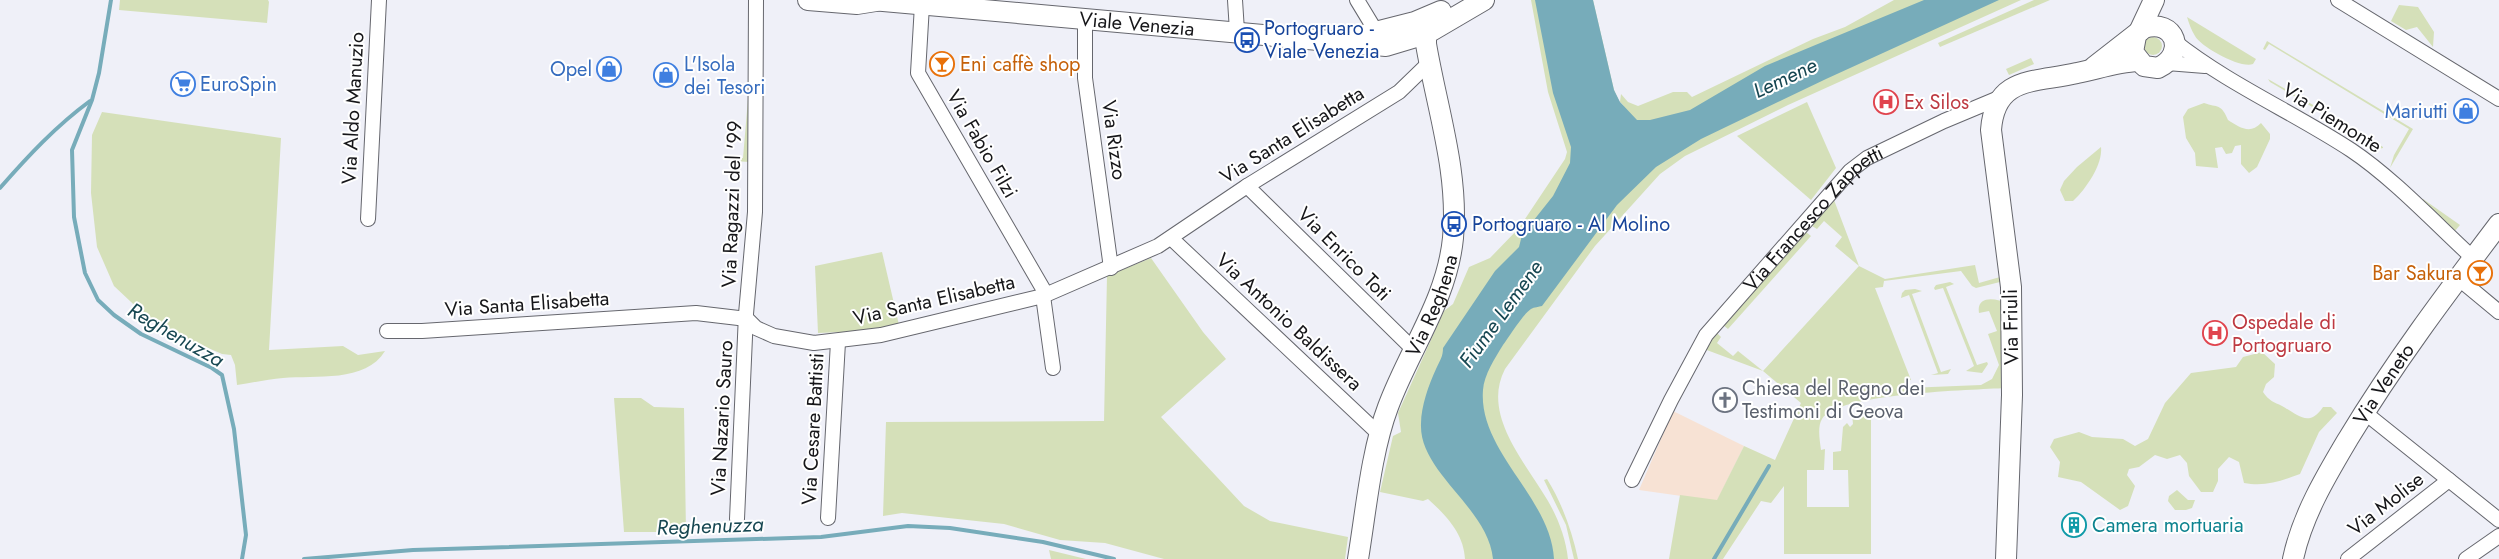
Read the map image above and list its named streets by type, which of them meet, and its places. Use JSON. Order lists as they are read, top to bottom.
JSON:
{
  "streets": {
    "street": [
      "Viale Venezia",
      "Via Aldo Manuzio",
      "Via Piemonte",
      "Via Santa Elisabetta",
      "Via Rizzo",
      "Via Fabio Filzi",
      "Via Ragazzi del '99",
      "Via Francesco Zappetti",
      "Via Enrico Toti",
      "Via Reghena",
      "Via Antonio Baldissera",
      "Via Friuli",
      "Via Veneto",
      "Via Nazario Sauro",
      "Via Cesare Battisti",
      "Via Molise"
    ]
  },
  "crossings": [
    ["Viale Venezia", "Via Santa Elisabetta"],
    ["Viale Venezia", "Via Rizzo"],
    ["Viale Venezia", "Via Fabio Filzi"],
    ["Viale Venezia", "Via Reghena"],
    ["Via Piemonte", "Via Francesco Zappetti"],
    ["Via Piemonte", "Via Veneto"],
    ["Via Santa Elisabetta", "Via Rizzo"],
    ["Via Santa Elisabetta", "Via Fabio Filzi"],
    ["Via Santa Elisabetta", "Via Ragazzi del '99"],
    ["Via Santa Elisabetta", "Via Enrico Toti"],
    ["Via Santa Elisabetta", "Via Reghena"],
    ["Via Santa Elisabetta", "Via Antonio Baldissera"],
    ["Via Santa Elisabetta", "Via Nazario Sauro"],
    ["Via Santa Elisabetta", "Via Cesare Battisti"],
    ["Via Ragazzi del '99", "Via Nazario Sauro"],
    ["Via Francesco Zappetti", "Via Friuli"],
    ["Via Enrico Toti", "Via Reghena"],
    ["Via Reghena", "Via Antonio Baldissera"]
  ],
  "water": ["Lemene", "Fiume Lemene", "Reghenuzza"],
  "places": {
    "bus stop": ["Portogruaro - Viale Venezia", "Portogruaro - Al Molino"],
    "bar": ["Eni caffè shop", "Bar Sakura"],
    "shop": ["Opel", "L'Isola dei Tesori", "Mariutti"],
    "supermarket": ["EuroSpin"],
    "hospital": ["Ex Silos", "Ospedale di Portogruaro"],
    "church": ["Chiesa del Regno dei Testimoni di Geova"],
    "building": ["Camera mortuaria"]
  }
}
